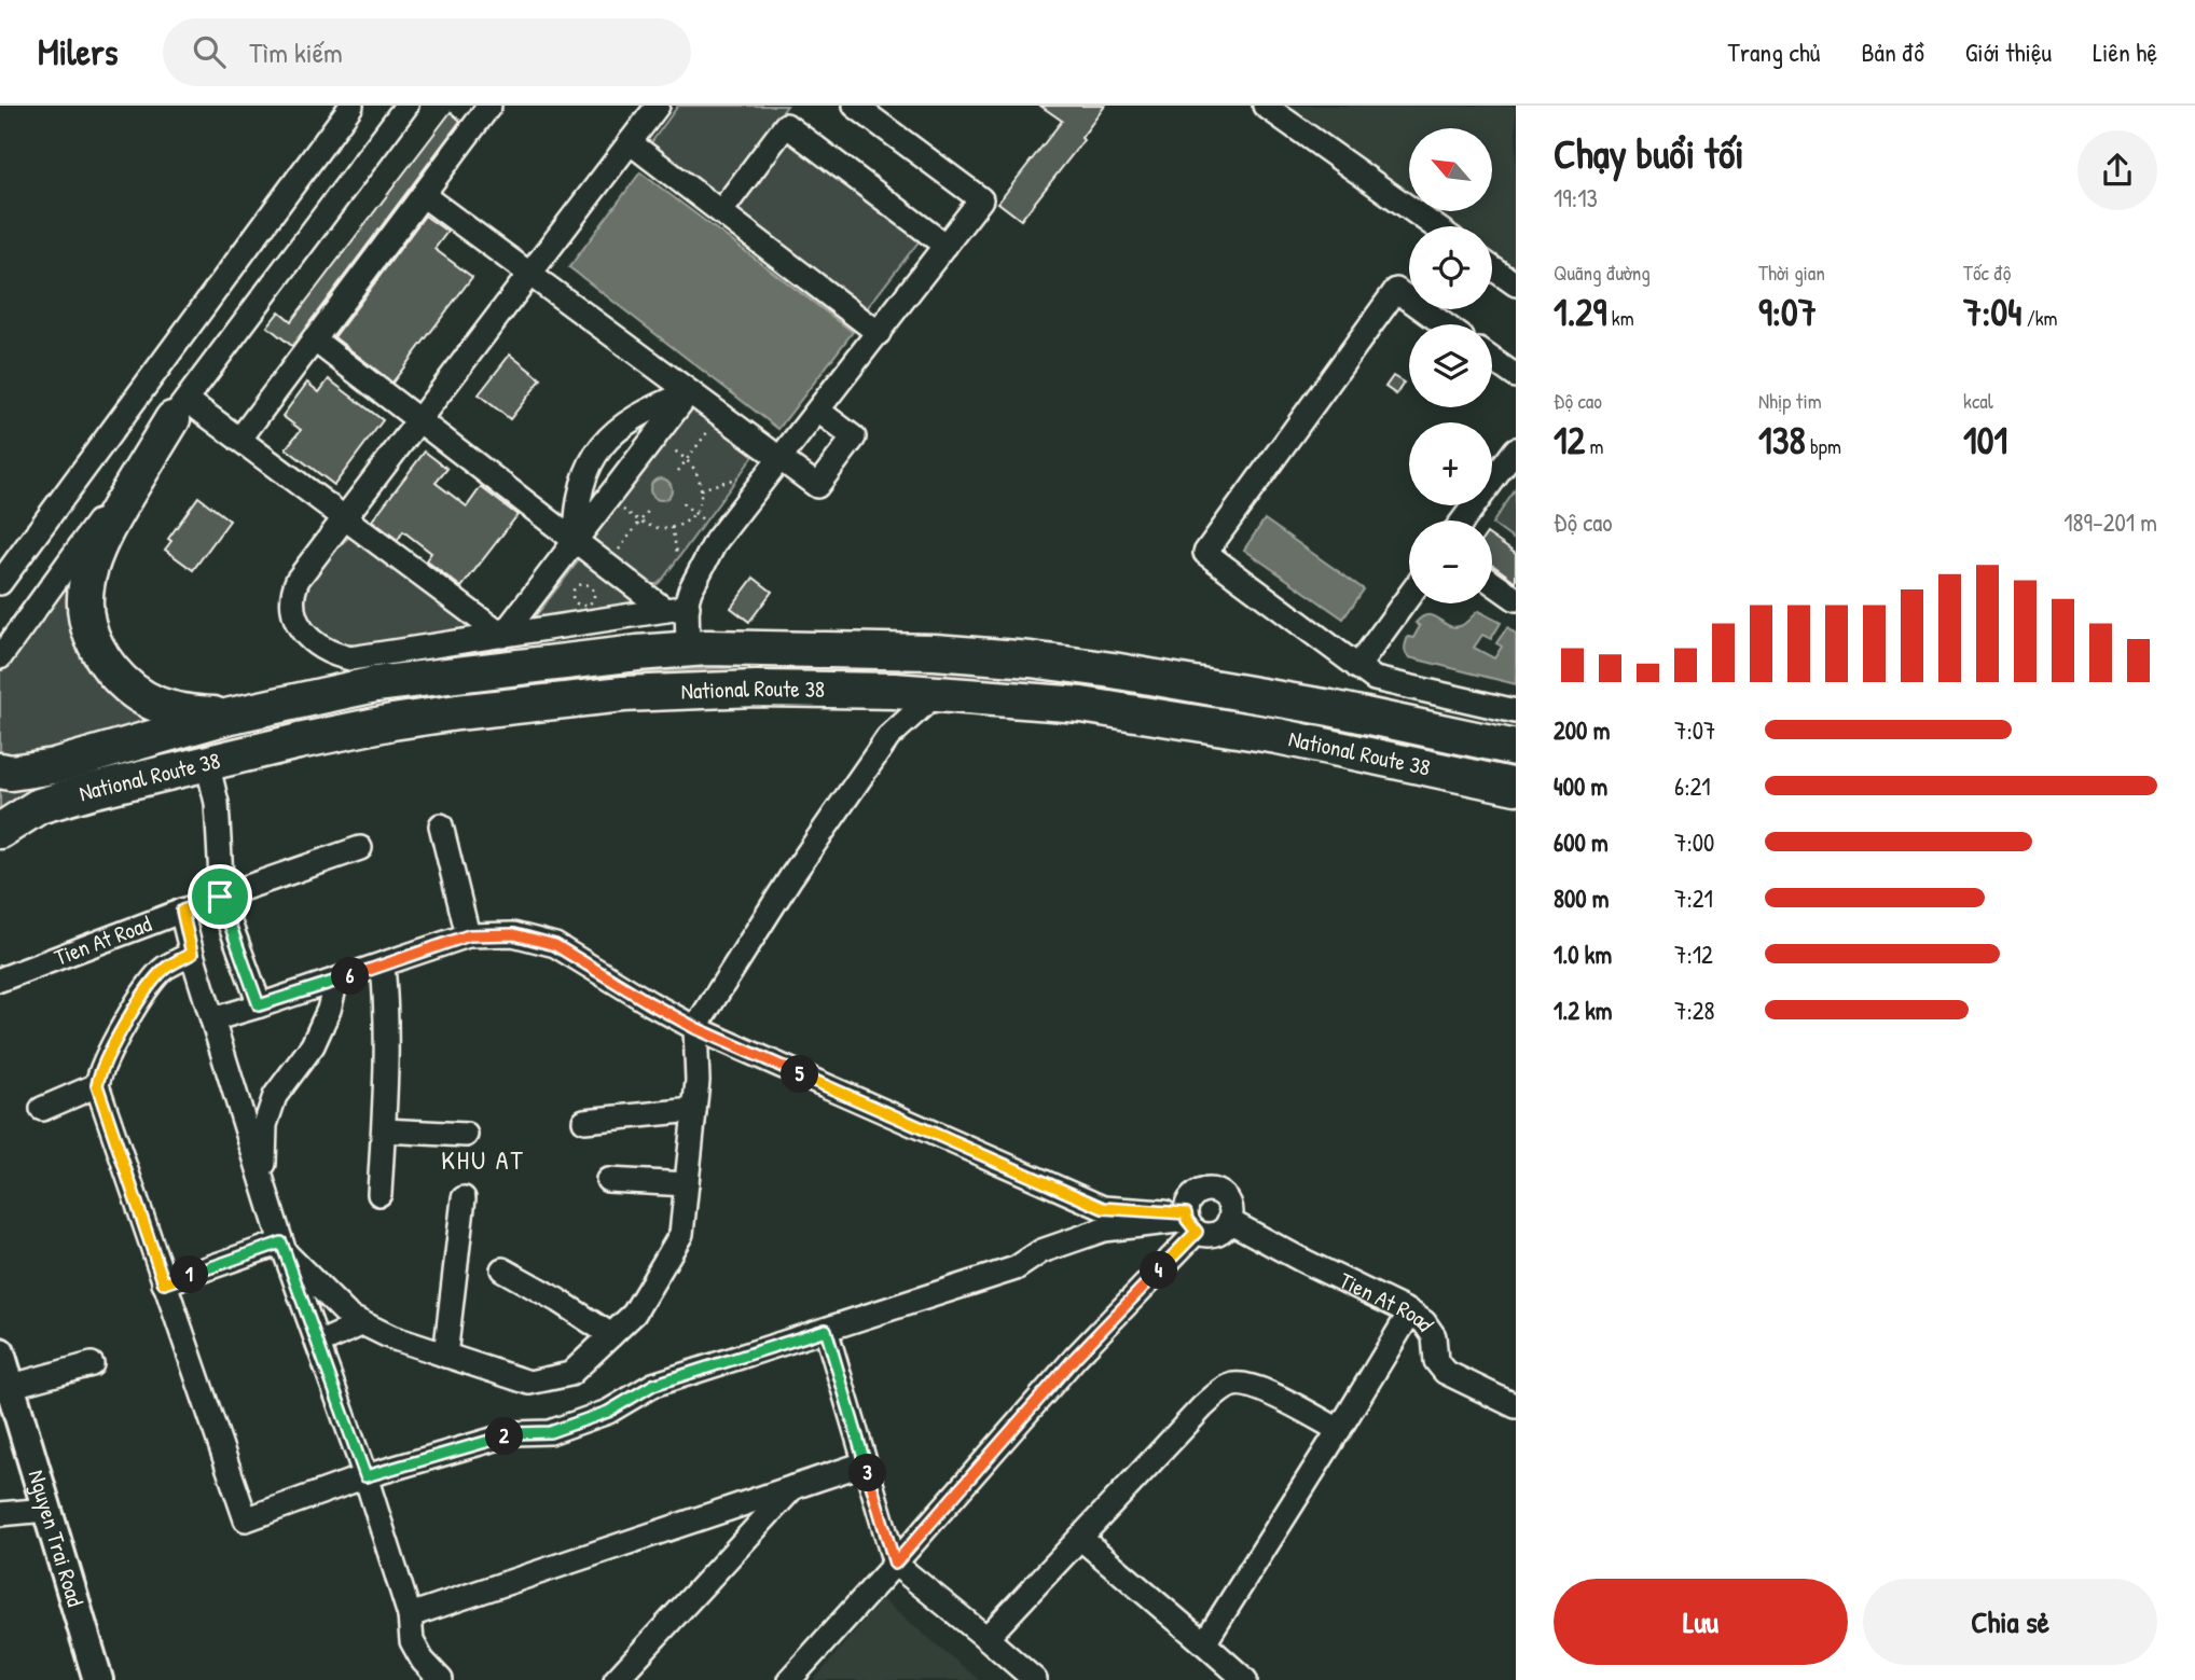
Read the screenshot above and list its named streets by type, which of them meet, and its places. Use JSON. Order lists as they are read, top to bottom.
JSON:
{
  "streets": {
    "highway": ["National Route 38"],
    "main road": ["Nguyen Trai Road"],
    "street": ["Tien At Road"]
  },
  "districts": ["KHU AT"],
  "north": "top left",
  "page": {
    "header": "Milers",
    "search": "Tìm kiếm",
    "nav": [
      "Trang chủ",
      "Bản đồ",
      "Giới thiệu",
      "Liên hệ"
    ],
    "heading": ["Chạy buổi tối", "19:13"],
    "map_buttons": ["+", "−"],
    "stats": [
      ["Quãng đường", "1.29 km"],
      ["Thời gian", "9:07"],
      ["Tốc độ", "7:04 /km"],
      ["Độ cao", "12 m"],
      ["Nhịp tim", "138 bpm"],
      ["kcal", "101"]
    ],
    "chart": ["Độ cao", "189–201 m"],
    "list": [
      {
        "name": "200 m",
        "note": "7:07"
      },
      {
        "name": "400 m",
        "note": "6:21"
      },
      {
        "name": "600 m",
        "note": "7:00"
      },
      {
        "name": "800 m",
        "note": "7:21"
      },
      {
        "name": "1.0 km",
        "note": "7:12"
      },
      {
        "name": "1.2 km",
        "note": "7:28"
      }
    ],
    "pins": [
      "6",
      "5",
      "4",
      "1",
      "2",
      "3"
    ],
    "buttons": ["Lưu", "Chia sẻ"]
  }
}
